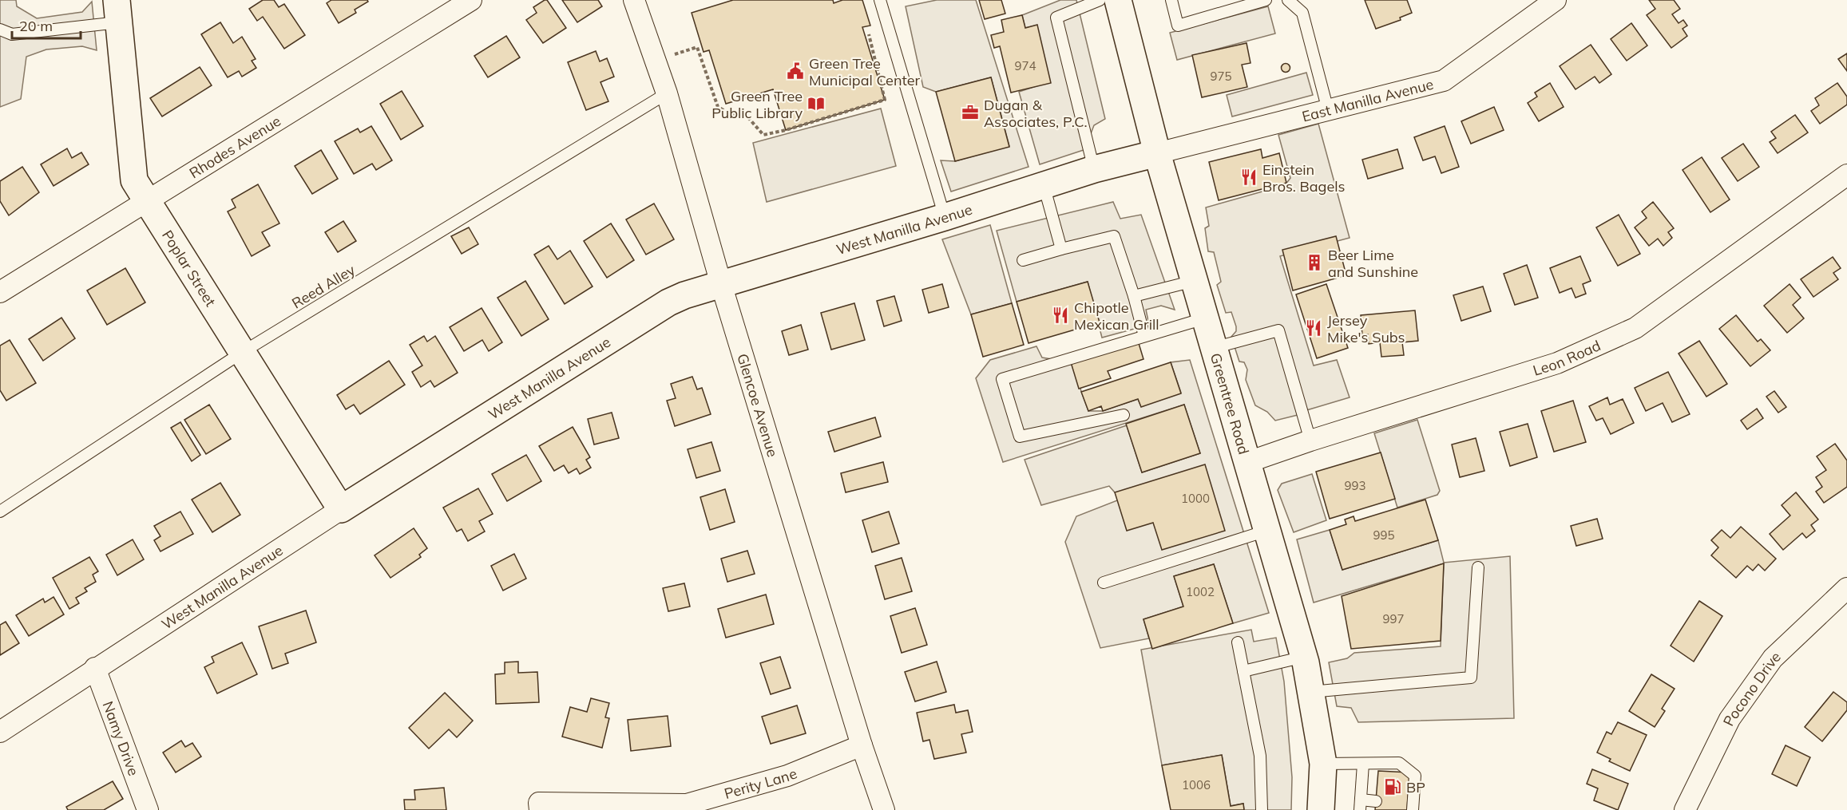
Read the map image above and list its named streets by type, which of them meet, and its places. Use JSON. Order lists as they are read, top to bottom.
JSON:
{
  "streets": {
    "street": [
      "East Manilla Avenue",
      "Rhodes Avenue",
      "West Manilla Avenue",
      "Poplar Street",
      "Leon Road",
      "Greentree Road",
      "Glencoe Avenue",
      "Pocono Drive",
      "Namy Drive",
      "Perity Lane"
    ],
    "lane": ["Reed Alley"]
  },
  "crossings": [
    ["East Manilla Avenue", "West Manilla Avenue"],
    ["East Manilla Avenue", "Greentree Road"],
    ["Rhodes Avenue", "Poplar Street"],
    ["West Manilla Avenue", "Poplar Street"],
    ["West Manilla Avenue", "Greentree Road"],
    ["West Manilla Avenue", "Glencoe Avenue"],
    ["West Manilla Avenue", "Namy Drive"],
    ["Poplar Street", "Reed Alley"],
    ["Reed Alley", "Glencoe Avenue"],
    ["Leon Road", "Greentree Road"],
    ["Glencoe Avenue", "Perity Lane"]
  ],
  "places": {
    "public building": ["Green Tree Municipal Center"],
    "library": ["Green Tree Public Library"],
    "office": ["Dugan & Associates, P.C."],
    "restaurant": ["Einstein Bros. Bagels", "Chipotle Mexican Grill", "Jersey Mike's Subs"],
    "building": ["Beer Lime and Sunshine"],
    "fuel station": ["BP"]
  },
  "house_numbers": [
    "974",
    "975",
    "993",
    "1000",
    "995",
    "1002",
    "997",
    "1006"
  ],
  "scale_bar": "20 m"
}
